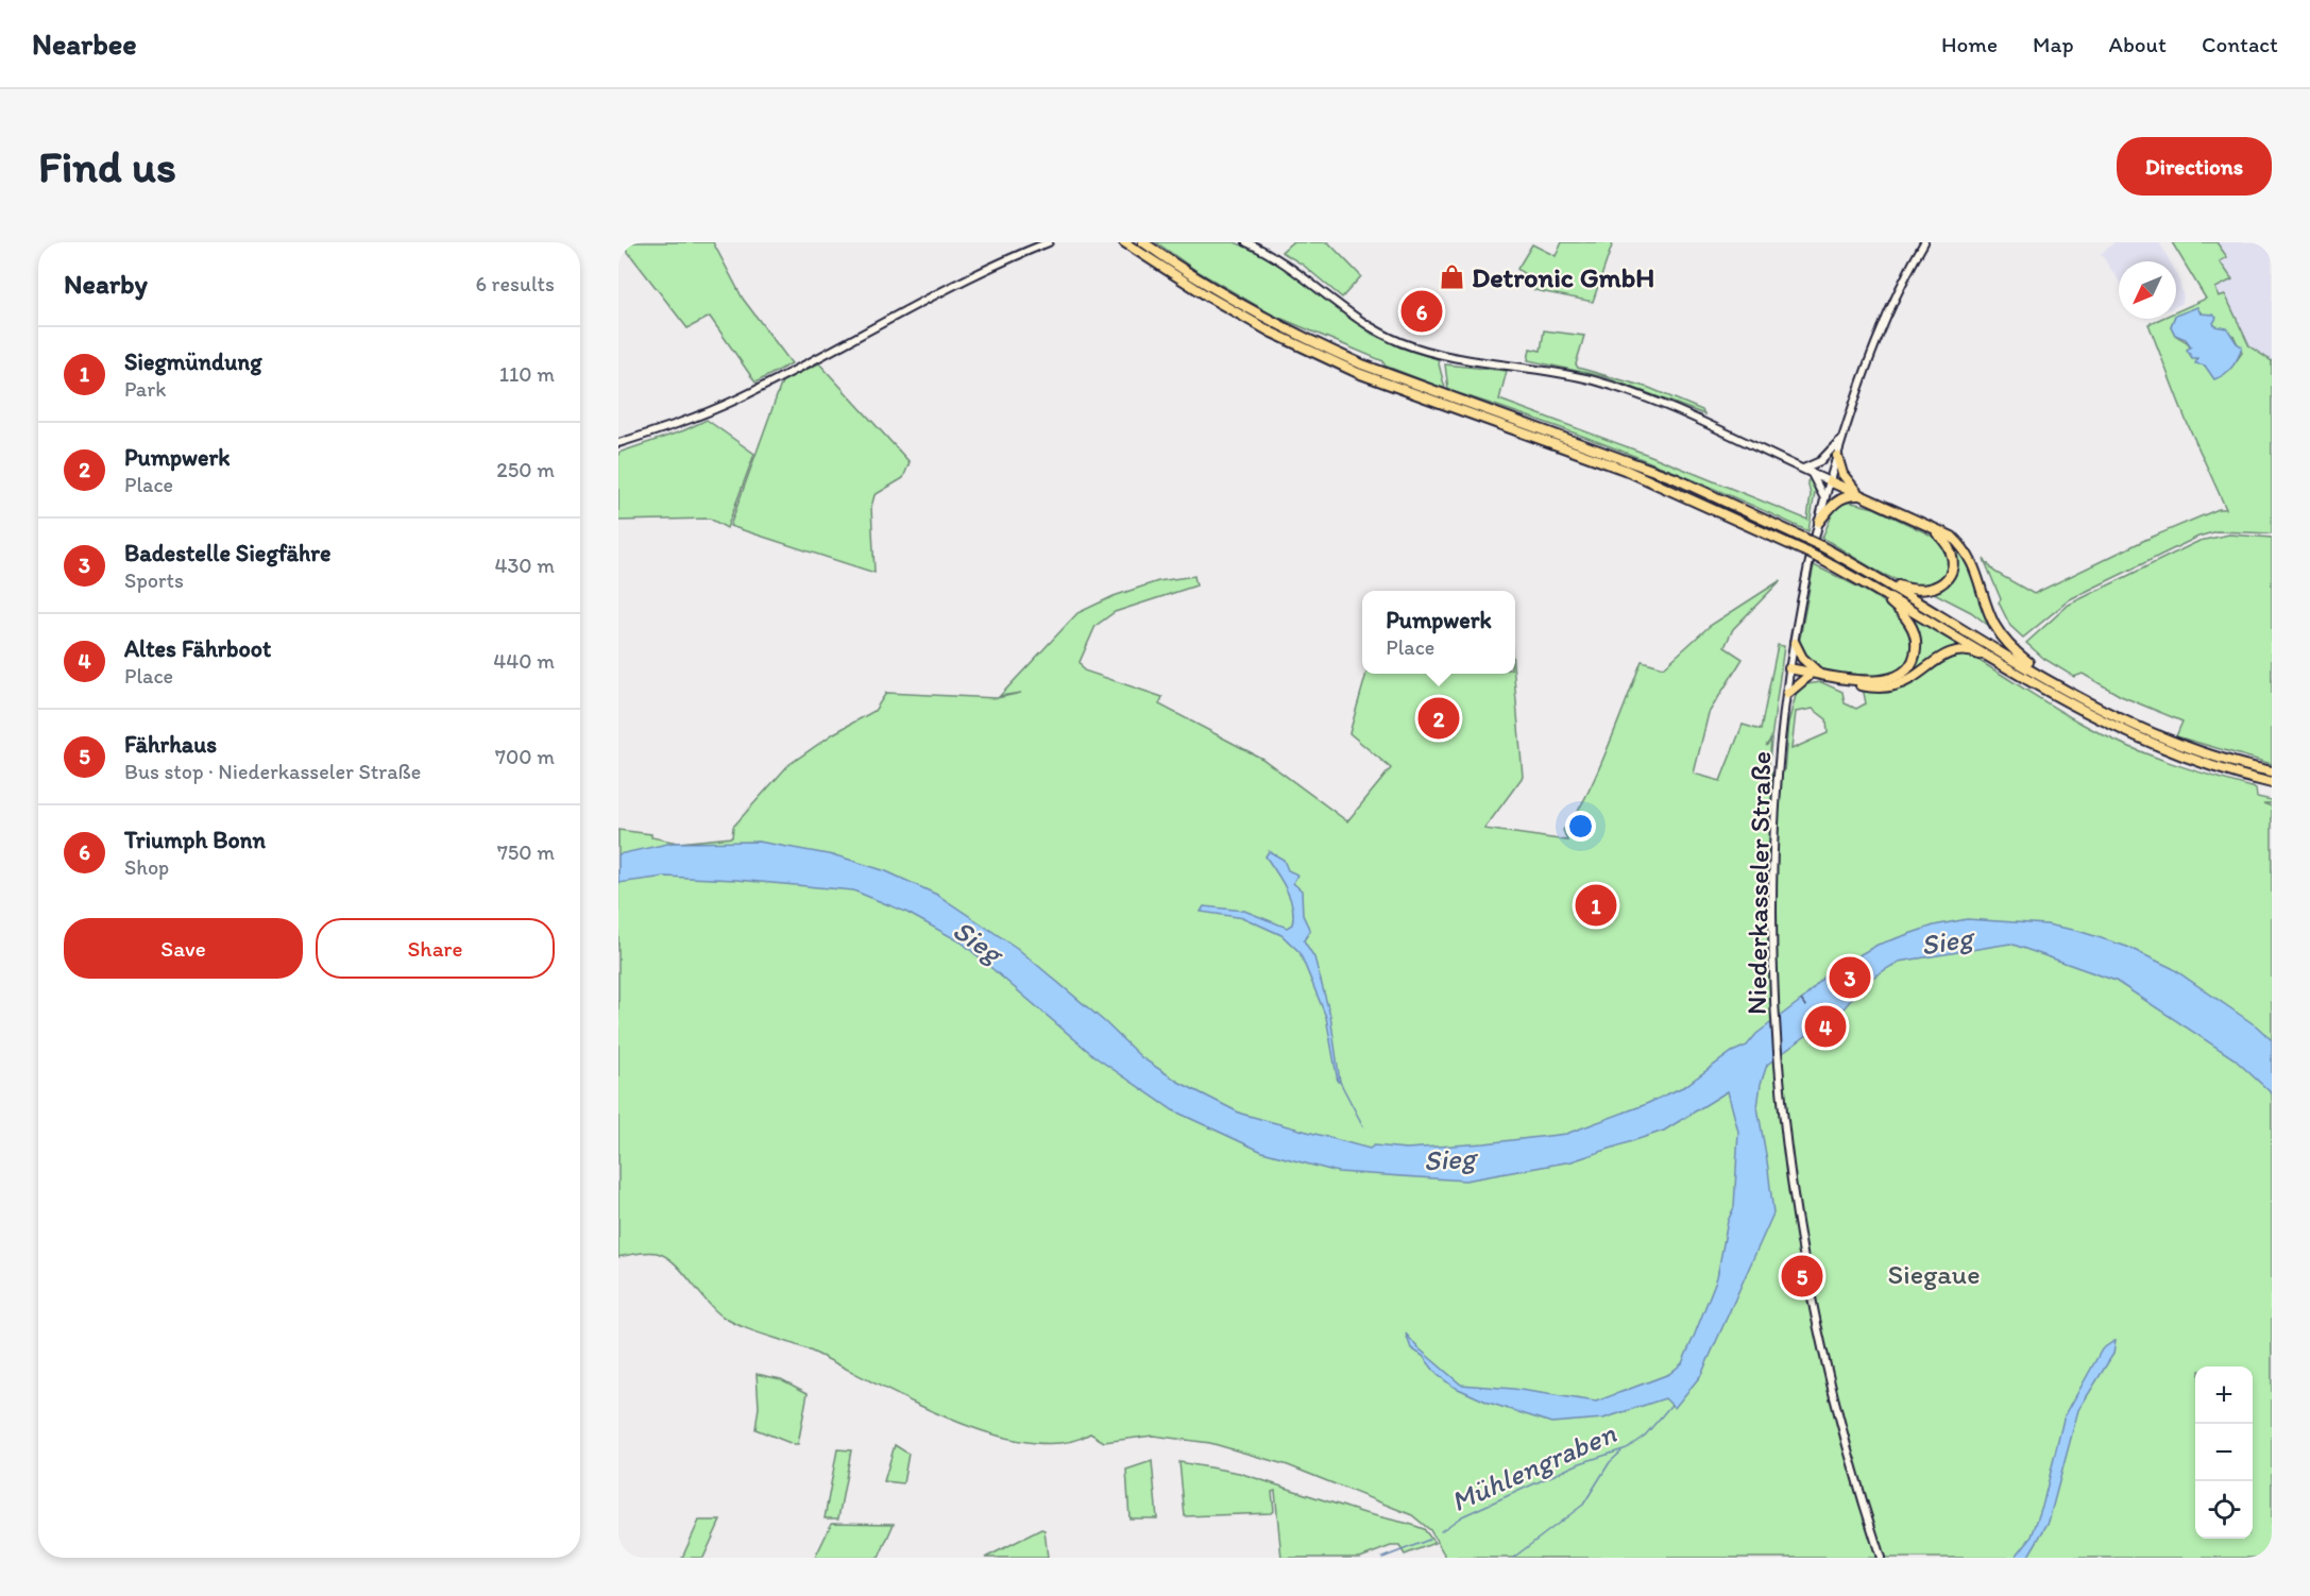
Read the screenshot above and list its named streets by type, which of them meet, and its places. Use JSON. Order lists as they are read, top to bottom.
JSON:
{
  "streets": {
    "main road": ["Niederkasseler Straße"]
  },
  "water": ["Sieg", "Mühlengraben"],
  "parks": ["Siegaue"],
  "places": {
    "shop": ["Detronic GmbH"]
  },
  "north": "bottom left",
  "page": {
    "header": "Nearbee",
    "nav": [
      "Home",
      "Map",
      "About",
      "Contact"
    ],
    "buttons": [
      "Directions",
      ["Save", "Share"]
    ],
    "title": "Find us",
    "heading": ["Nearby", "6 results"],
    "pins": [
      "6",
      "2",
      "1",
      "3",
      "4",
      "5"
    ],
    "list": [
      {
        "mark": "1",
        "name": "Siegmündung",
        "note": "Park",
        "value": "110 m"
      },
      {
        "mark": "2",
        "name": "Pumpwerk",
        "note": "Place",
        "value": "250 m"
      },
      {
        "mark": "3",
        "name": "Badestelle Siegfähre",
        "note": "Sports",
        "value": "430 m"
      },
      {
        "mark": "4",
        "name": "Altes Fährboot",
        "note": "Place",
        "value": "440 m"
      },
      {
        "mark": "5",
        "name": "Fährhaus",
        "note": "Bus stop · Niederkasseler Straße",
        "value": "700 m"
      },
      {
        "mark": "6",
        "name": "Triumph Bonn",
        "note": "Shop",
        "value": "750 m"
      }
    ],
    "popup": ["Pumpwerk", "Place"],
    "map_buttons": ["+", "−"]
  }
}
